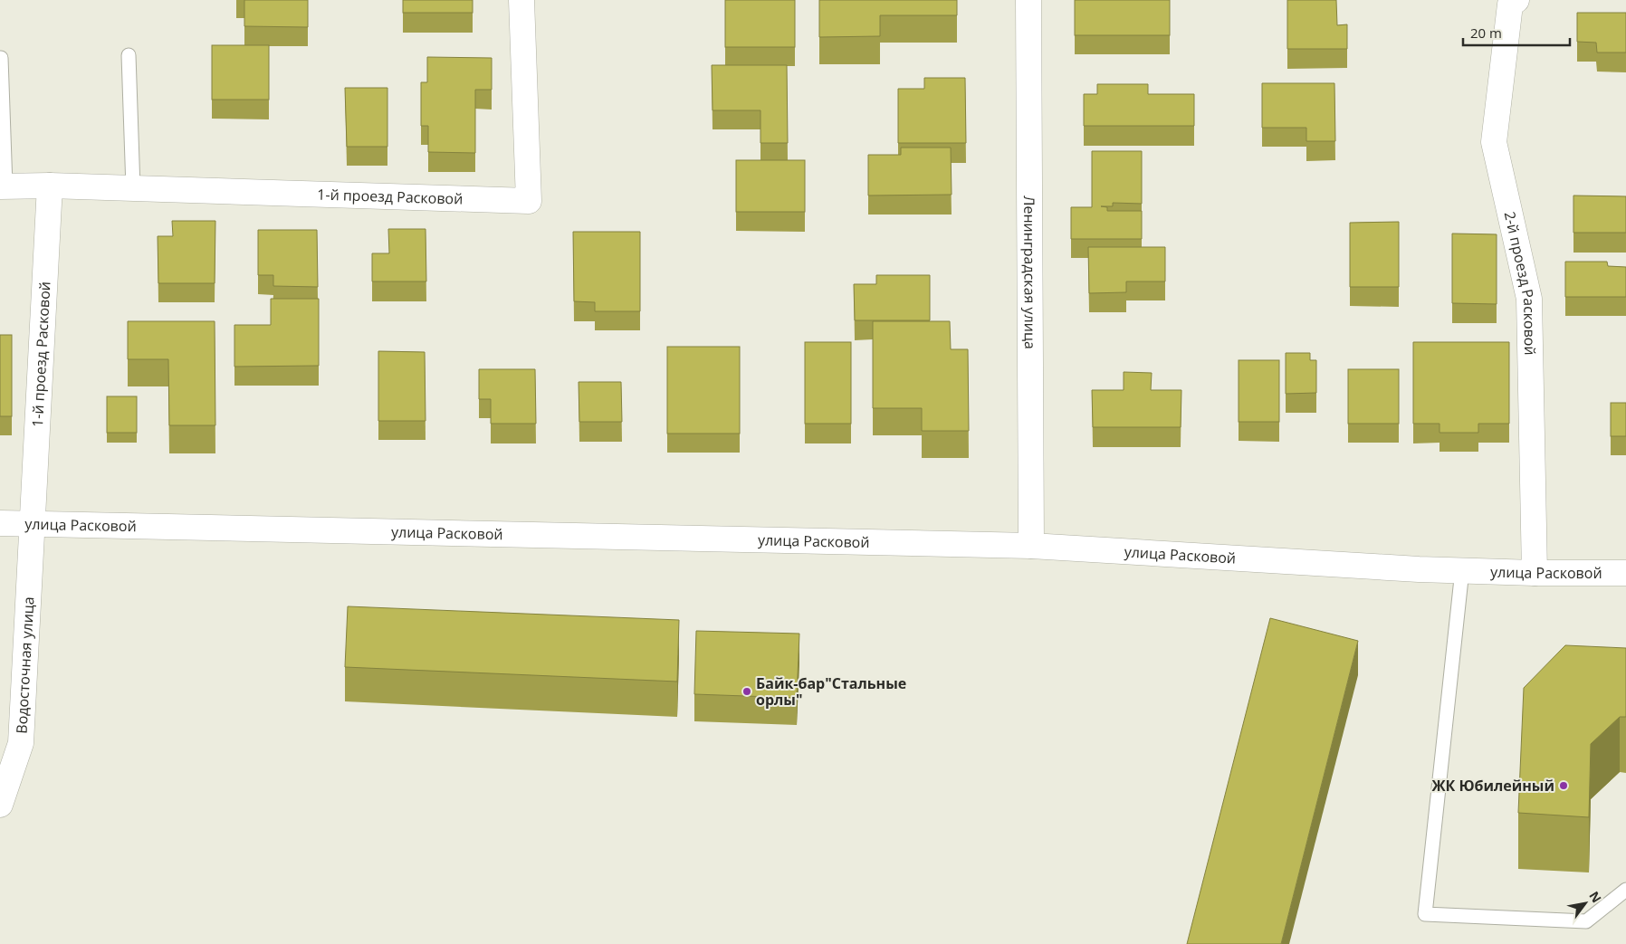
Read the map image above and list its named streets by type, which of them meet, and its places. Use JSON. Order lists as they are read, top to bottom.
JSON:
{
  "streets": {
    "street": [
      "1-й проезд Расковой",
      "Ленинградская улица",
      "2-й проезд Расковой",
      "улица Расковой",
      "Водосточная улица"
    ]
  },
  "crossings": [
    ["1-й проезд Расковой", "улица Расковой"],
    ["1-й проезд Расковой", "Водосточная улица"],
    ["Ленинградская улица", "улица Расковой"],
    ["2-й проезд Расковой", "улица Расковой"],
    ["улица Расковой", "Водосточная улица"]
  ],
  "places": ["Байк-бар\"Стальные орлы\"", "ЖК Юбилейный"],
  "scale_bar": "20 m",
  "north": "top right"
}
